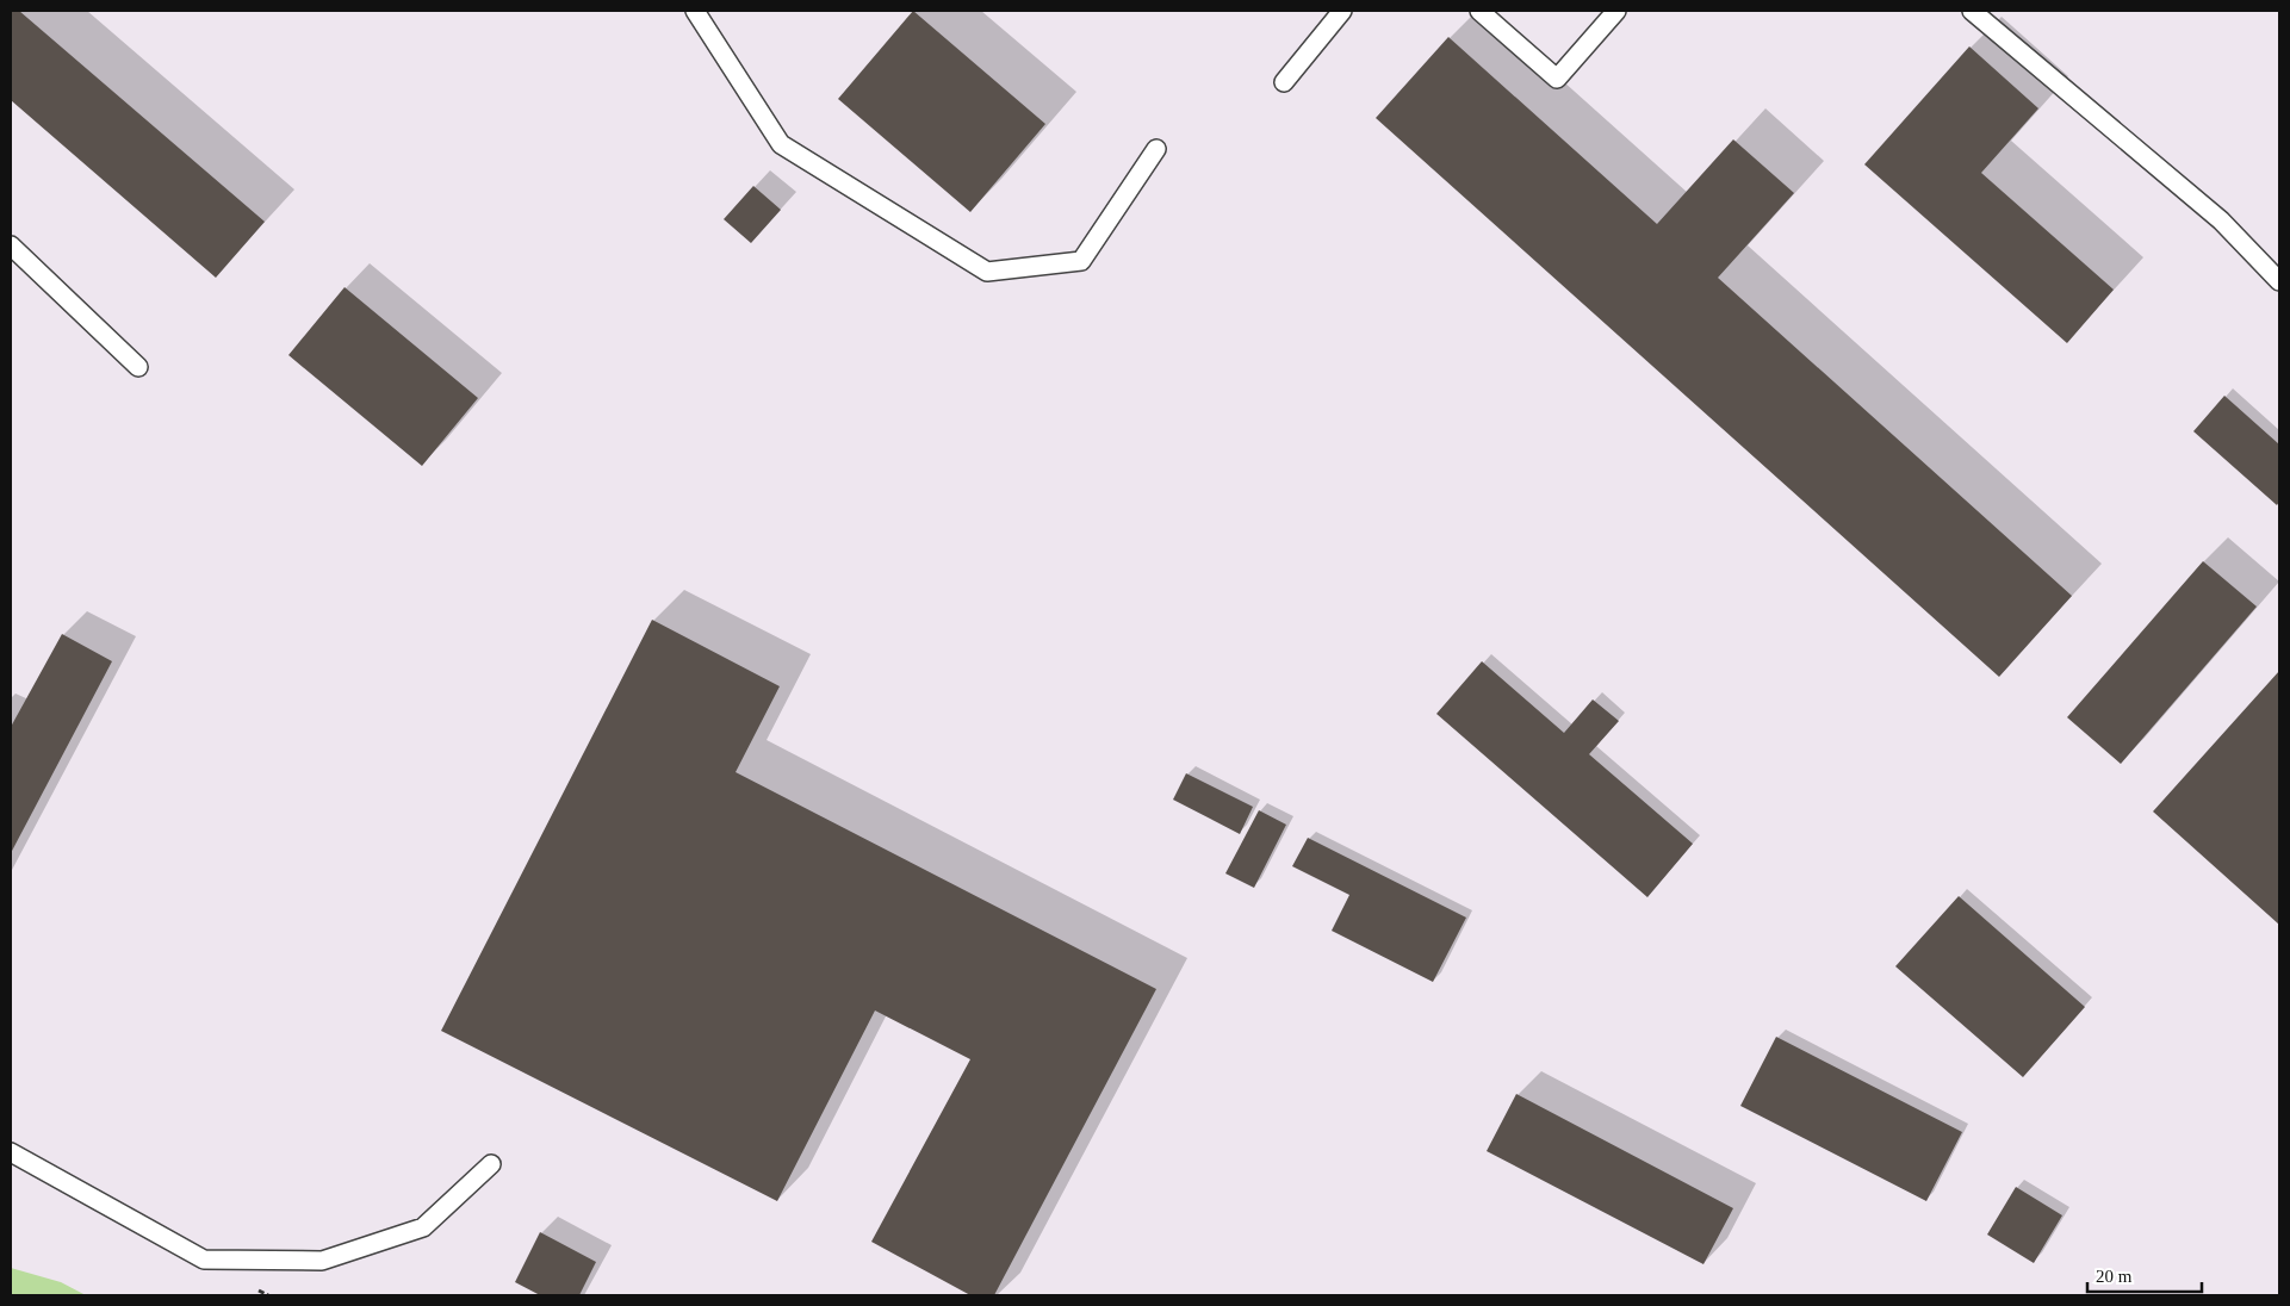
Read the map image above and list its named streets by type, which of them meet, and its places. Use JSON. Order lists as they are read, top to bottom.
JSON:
{
  "scale_bar": "20 m"
}
